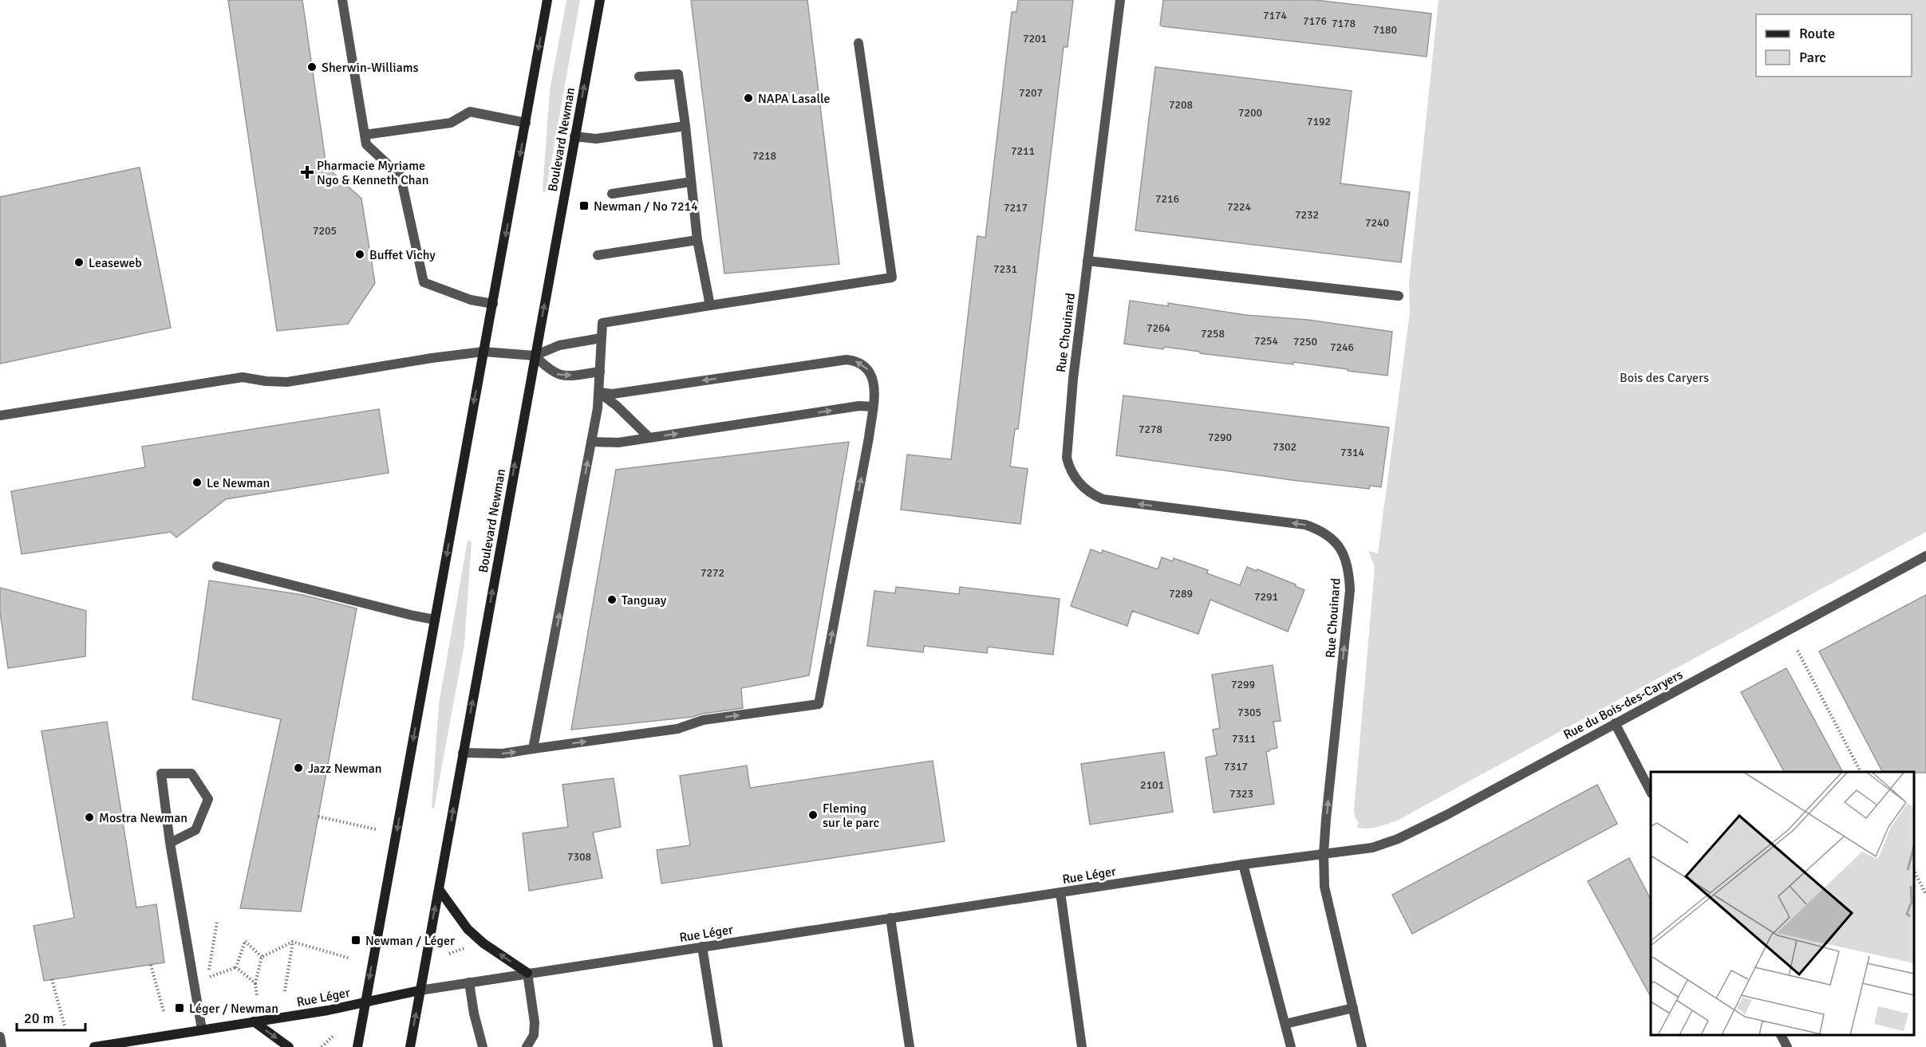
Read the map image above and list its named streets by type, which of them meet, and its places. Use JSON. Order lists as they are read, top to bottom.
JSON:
{
  "streets": {
    "main road": ["Boulevard Newman", "Rue Léger"],
    "street": ["Rue Chouinard", "Rue du Bois-des-Caryers"]
  },
  "crossings": [
    ["Boulevard Newman", "Rue Léger"],
    ["Rue Chouinard", "Rue du Bois-des-Caryers"],
    ["Rue Chouinard", "Rue Léger"],
    ["Rue du Bois-des-Caryers", "Rue Léger"]
  ],
  "parks": ["Bois des Caryers"],
  "places": {
    "other": [
      "Sherwin-Williams",
      "NAPA Lasalle",
      "Buffet Vichy",
      "Leaseweb",
      "Le Newman",
      "Tanguay",
      "Jazz Newman",
      "Fleming sur le parc",
      "Mostra Newman"
    ],
    "health": ["Pharmacie Myriame Ngo & Kenneth Chan"],
    "transit": ["Newman / No 7214", "Newman / Léger", "Léger / Newman"]
  },
  "house_numbers": [
    "7174",
    "7176",
    "7178",
    "7180",
    "7201",
    "7207",
    "7208",
    "7200",
    "7192",
    "7211",
    "7218",
    "7216",
    "7224",
    "7217",
    "7232",
    "7240",
    "7205",
    "7231",
    "7264",
    "7258",
    "7254",
    "7250",
    "7246",
    "7278",
    "7290",
    "7302",
    "7314",
    "7272",
    "7289",
    "7291",
    "7299",
    "7305",
    "7311",
    "7317",
    "2101",
    "7323",
    "7308"
  ],
  "legend": ["Route", "Parc"],
  "scale_bar": "20 m"
}
